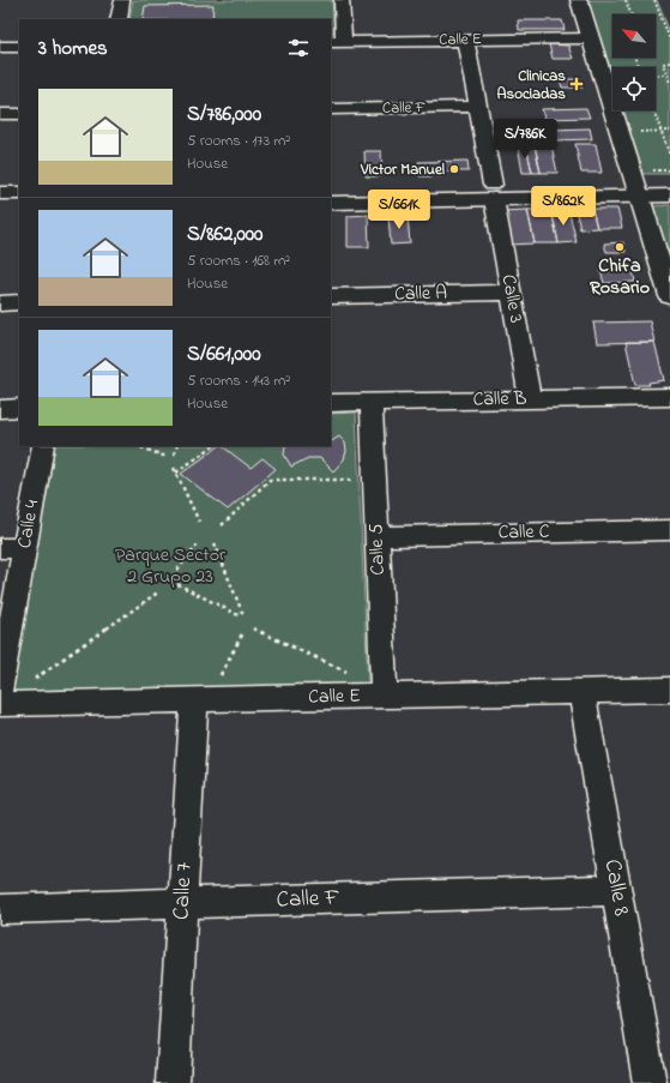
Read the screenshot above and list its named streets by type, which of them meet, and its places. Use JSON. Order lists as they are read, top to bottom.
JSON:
{
  "streets": {
    "street": [
      "Calle E",
      "Calle F",
      "Calle A",
      "Calle 3",
      "Calle B",
      "Calle 4",
      "Calle C",
      "Calle 5",
      "Calle 8",
      "Calle 7"
    ]
  },
  "crossings": [
    ["Calle E", "Calle 5"],
    ["Calle E", "Calle 8"],
    ["Calle E", "Calle 7"],
    ["Calle F", "Calle 8"],
    ["Calle F", "Calle 7"],
    ["Calle A", "Calle 3"],
    ["Calle 3", "Calle B"],
    ["Calle B", "Calle 5"],
    ["Calle C", "Calle 5"]
  ],
  "parks": ["Parque Sector 2 Grupo 23"],
  "places": {
    "health": ["Clinicas Asociadas"],
    "other": ["Victor Manuel", "Chifa Rosario"]
  },
  "north": "top left",
  "page": {
    "heading": "3 homes",
    "list": [
      {
        "name": "S/786,000",
        "note": "5 rooms · 173 m² · House"
      },
      {
        "name": "S/862,000",
        "note": "5 rooms · 168 m² · House"
      },
      {
        "name": "S/661,000",
        "note": "5 rooms · 143 m² · House"
      }
    ],
    "price": ["S/786K", "S/862K", "S/661K"]
  }
}
